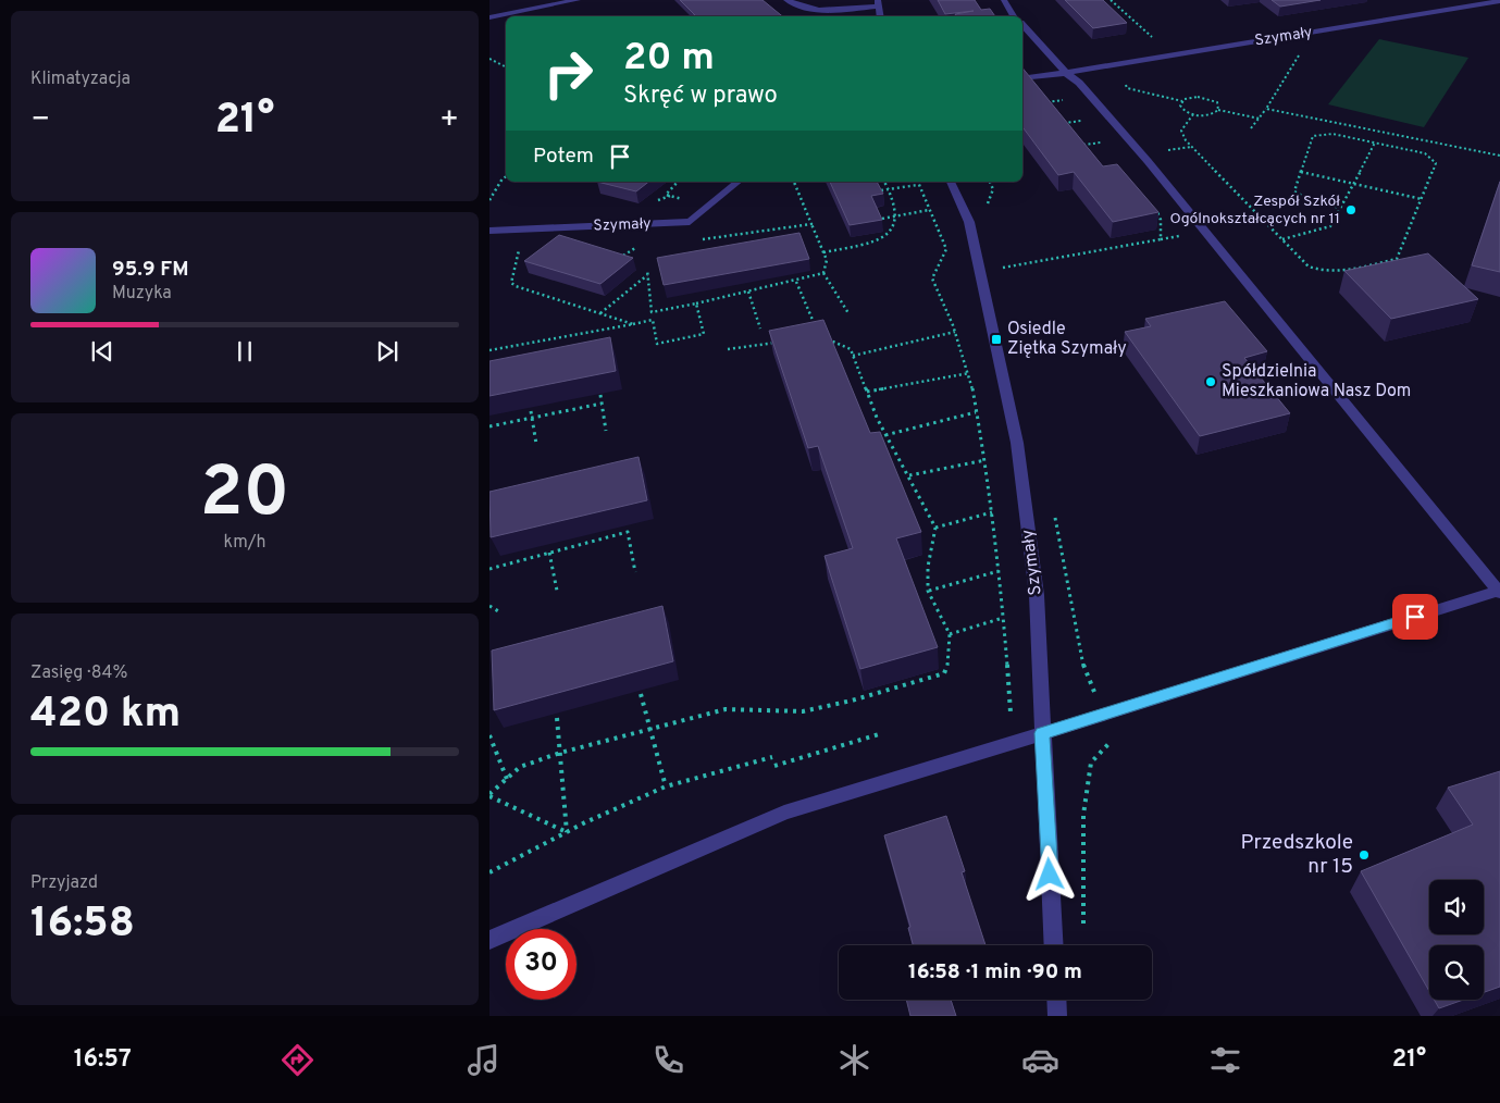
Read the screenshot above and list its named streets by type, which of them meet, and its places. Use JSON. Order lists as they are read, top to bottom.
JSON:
{
  "streets": {
    "street": ["Szymały"]
  },
  "places": {
    "other": ["Zespół Szkół Ogólnokształcących nr 11", "Spółdzielnia Mieszkaniowa Nasz Dom", "Przedszkole nr 15"],
    "transit": ["Osiedle Ziętka Szymały"]
  },
  "page": {
    "tile": [
      "Klimatyzacja",
      ["20", "km/h"],
      ["Zasięg · 84%", "420 km"],
      ["Przyjazd", "16:58"]
    ],
    "turn": ["20 m", "Skręć w prawo"],
    "heat": ["−", "21°", "+"],
    "then": "Potem",
    "song": ["95.9 FM", "Muzyka"],
    "limit": "30",
    "trip": "16:58 · 1 min · 90 m",
    "tabs": ["16:57", "21°"]
  }
}
